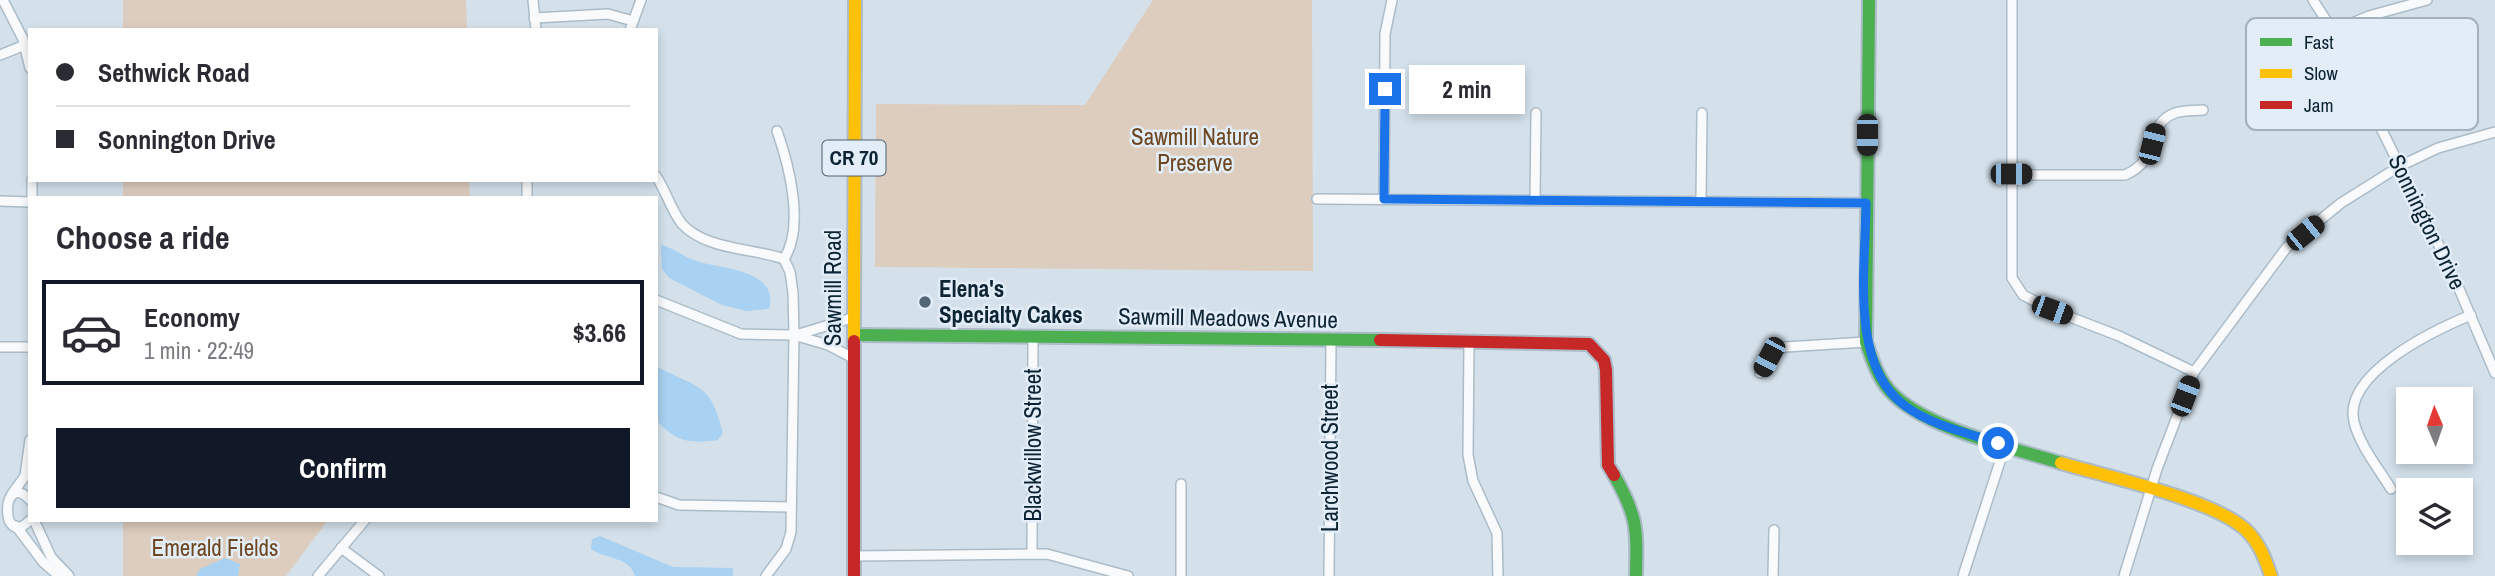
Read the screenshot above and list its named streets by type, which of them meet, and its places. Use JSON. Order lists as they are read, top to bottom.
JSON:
{
  "streets": {
    "street": [
      "CR 70",
      "Sonnington Drive",
      "Sawmill Road",
      "Sawmill Meadows Avenue",
      "Blackwillow Street",
      "Larchwood Street"
    ]
  },
  "crossings": [
    ["Sawmill Road", "Sawmill Meadows Avenue"],
    ["Sawmill Meadows Avenue", "Blackwillow Street"],
    ["Sawmill Meadows Avenue", "Larchwood Street"]
  ],
  "parks": ["Sawmill Nature Preserve", "Emerald Fields"],
  "places": ["Elena's Specialty Cakes"],
  "legend": ["Fast", "Slow", "Jam"],
  "north": "top",
  "page": {
    "banner": ["Sethwick Road", "Sonnington Drive"],
    "bubble": "2 min",
    "heading": "Choose a ride",
    "list": [
      {
        "name": "Economy",
        "note": "1 min · 22:49",
        "value": "$3.66"
      }
    ],
    "buttons": "Confirm"
  }
}
